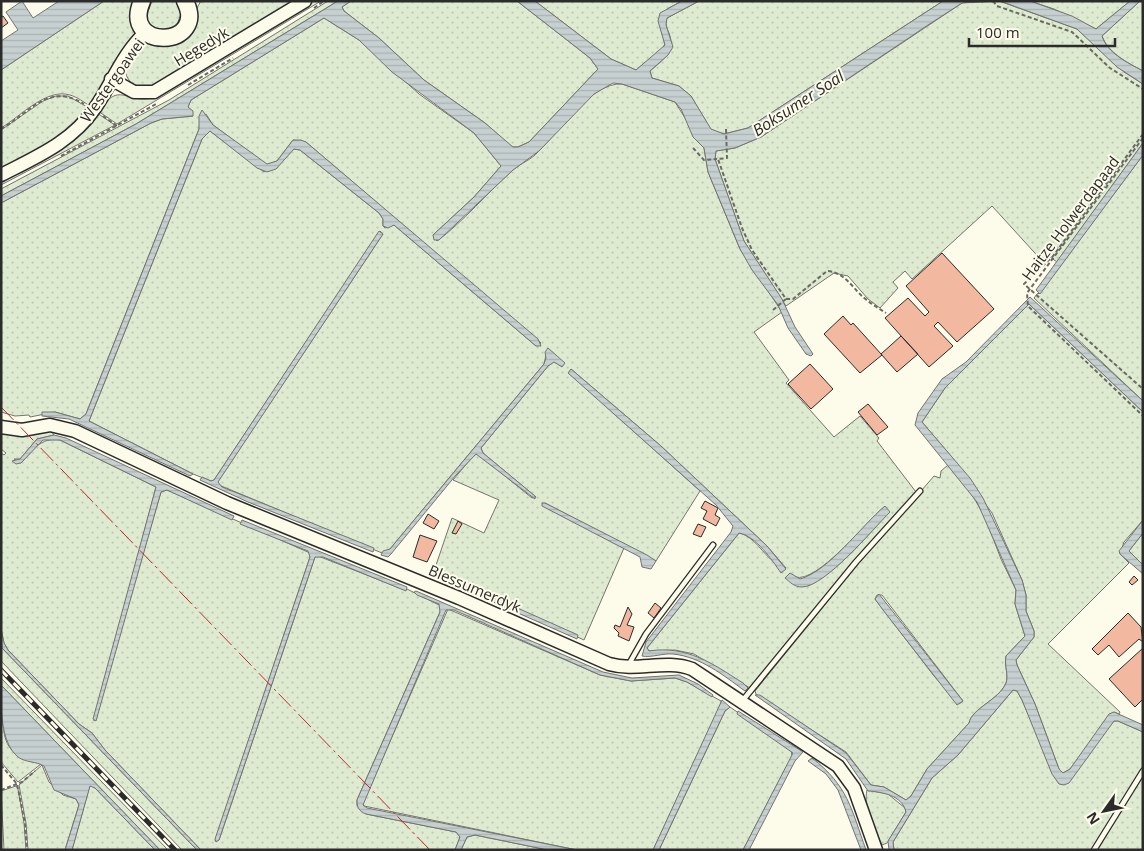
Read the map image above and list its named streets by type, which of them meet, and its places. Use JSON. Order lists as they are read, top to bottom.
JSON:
{
  "streets": {
    "street": ["Hegedyk", "Westergoawei", "Blessumerdyk"],
    "path": ["Haitze Holwerdapaad"]
  },
  "crossings": [
    ["Hegedyk", "Westergoawei"]
  ],
  "water": ["Boksumer Soal"],
  "scale_bar": "100 m",
  "north": "bottom left"
}
